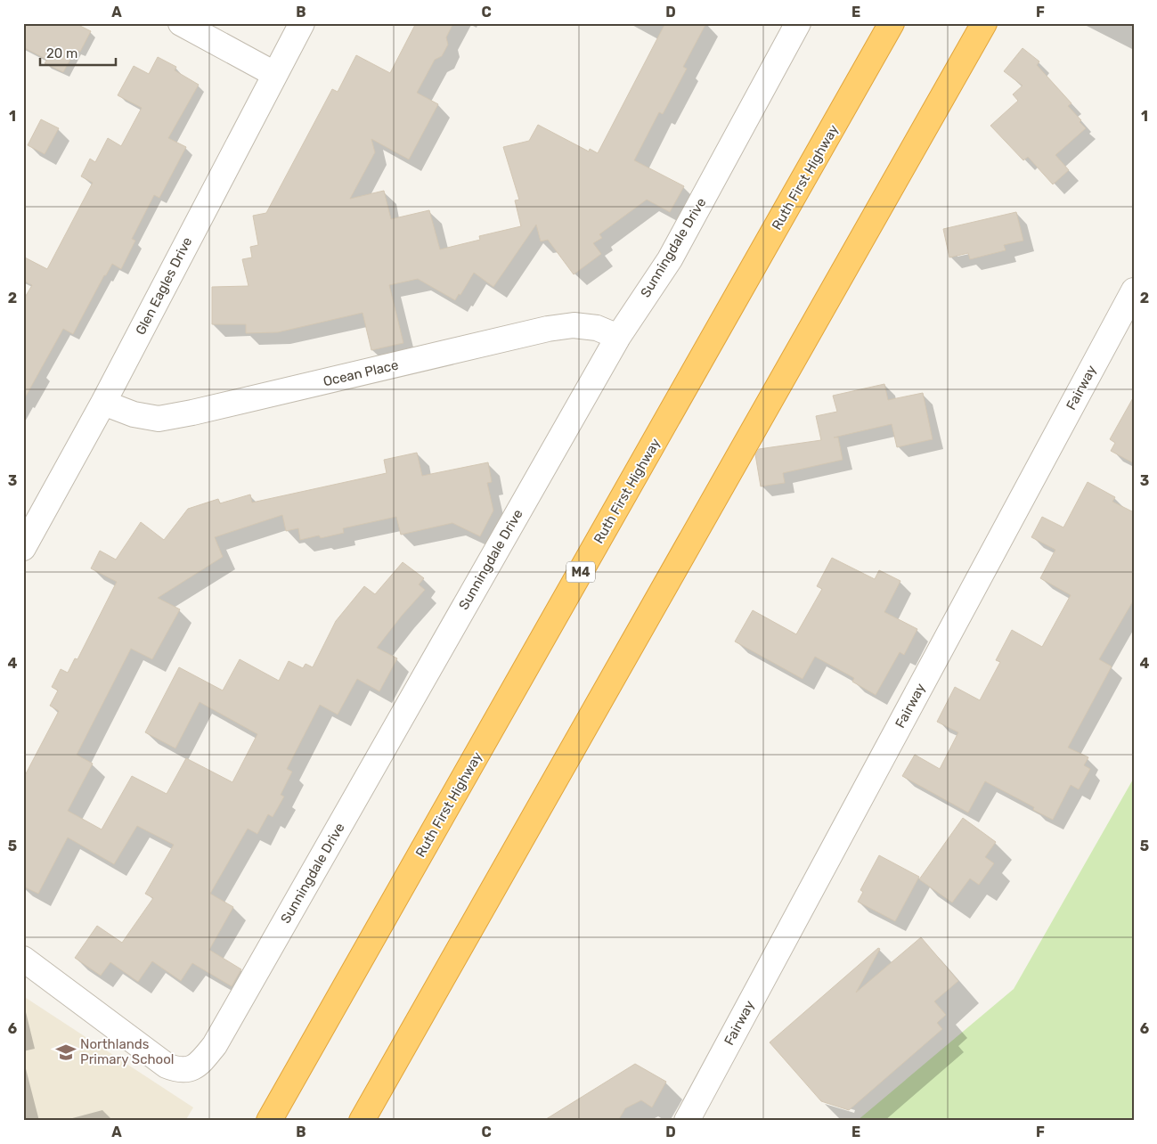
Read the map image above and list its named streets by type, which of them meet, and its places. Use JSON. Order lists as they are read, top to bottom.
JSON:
{
  "streets": {
    "highway": ["Ruth First Highway", "M4"],
    "street": [
      "Sunningdale Drive",
      "Glen Eagles Drive",
      "Ocean Place",
      "Fairway"
    ]
  },
  "crossings": [
    ["Sunningdale Drive", "Ocean Place"],
    ["Glen Eagles Drive", "Ocean Place"]
  ],
  "places": {
    "school or university": ["Northlands Primary School"]
  },
  "scale_bar": "20 m",
  "grid": {
    "columns": [
      "A",
      "B",
      "C",
      "D",
      "E",
      "F"
    ],
    "rows": [
      "1",
      "2",
      "3",
      "4",
      "5",
      "6"
    ]
  }
}
